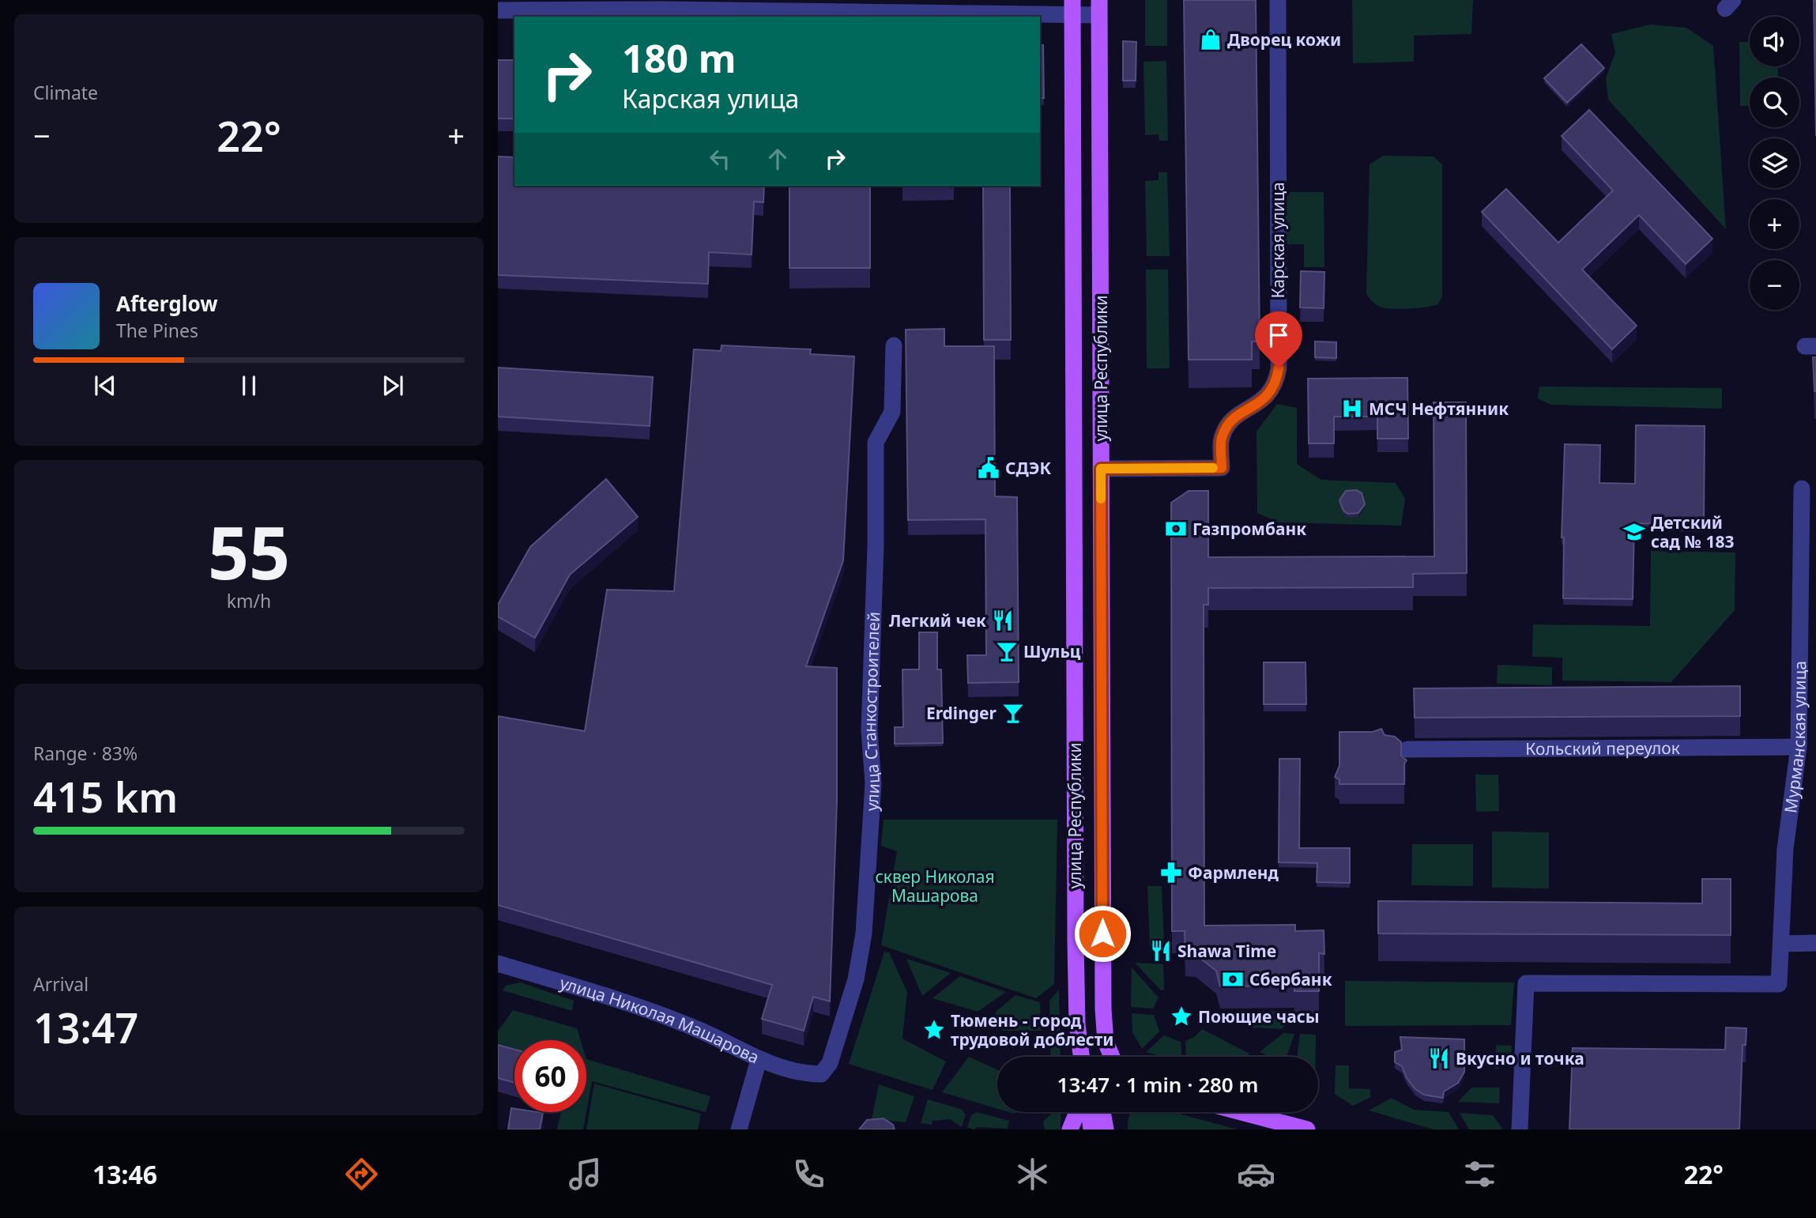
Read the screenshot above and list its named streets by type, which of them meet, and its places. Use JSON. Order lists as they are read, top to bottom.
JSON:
{
  "streets": {
    "main road": ["улица Республики"],
    "street": [
      "Карская улица",
      "улица Станкостроителей",
      "Мурманская улица",
      "Кольский переулок",
      "улица Николая Машарова"
    ]
  },
  "crossings": [
    ["Карская улица", "улица Республики"],
    ["улица Станкостроителей", "улица Николая Машарова"],
    ["Мурманская улица", "Кольский переулок"]
  ],
  "parks": ["сквер Николая Машарова"],
  "places": {
    "shop": ["Дворец кожи"],
    "hospital": ["МСЧ Нефтянник"],
    "public building": ["СДЭК"],
    "bank": ["Газпромбанк", "Сбербанк"],
    "school or university": ["Детский сад № 183"],
    "restaurant": ["Легкий чек", "Shawa Time", "Вкусно и точка"],
    "bar": ["Шульц", "Erdinger"],
    "pharmacy": ["Фармленд"],
    "place": ["Поющие часы", "Тюмень - город трудовой доблести"]
  },
  "page": {
    "tile": [
      "Climate",
      ["55", "km/h"],
      ["Range · 83%", "415 km"],
      ["Arrival", "13:47"]
    ],
    "map_buttons": ["+", "−"],
    "turn": ["180 m", "Карская улица"],
    "heat": ["−", "22°", "+"],
    "song": ["Afterglow", "The Pines"],
    "limit": "60",
    "trip": "13:47 · 1 min · 280 m",
    "tabs": ["13:46", "22°"]
  }
}
